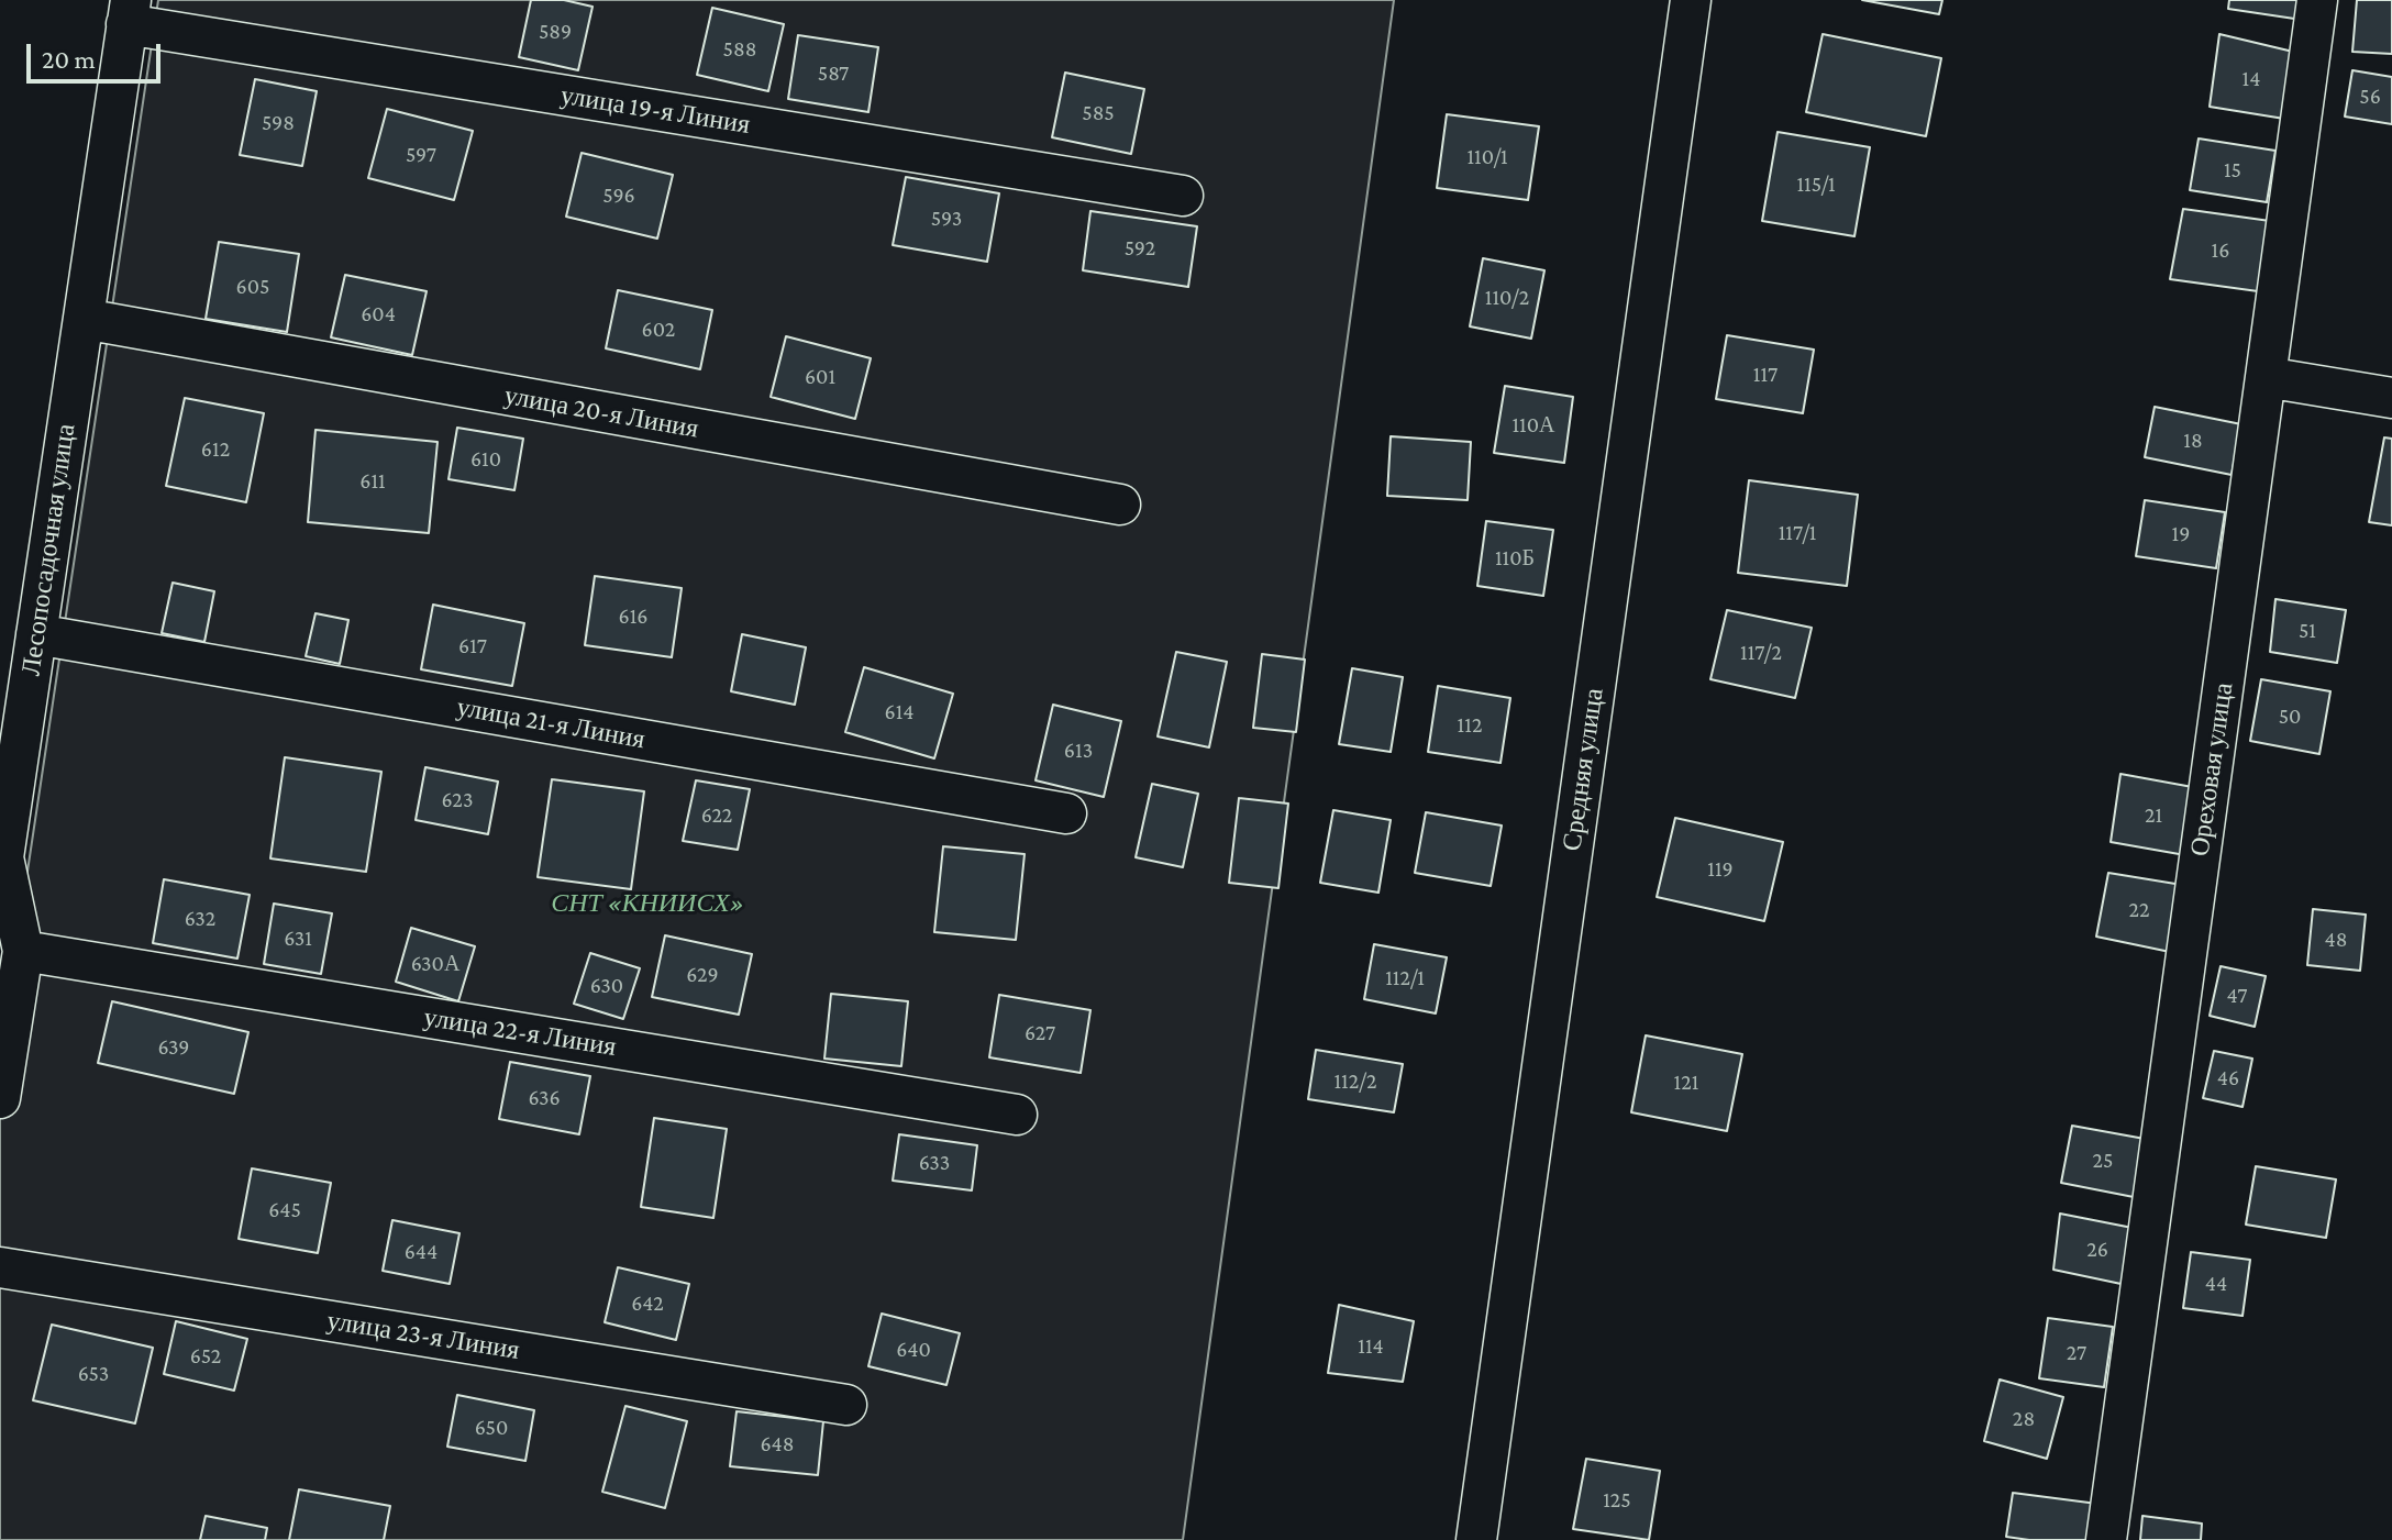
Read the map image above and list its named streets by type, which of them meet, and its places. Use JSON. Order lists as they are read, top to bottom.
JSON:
{
  "streets": {
    "street": [
      "улица 19-я Линия",
      "улица 20-я Линия",
      "Лесопосадочная улица",
      "улица 21-я Линия",
      "Средняя улица",
      "Ореховая улица",
      "улица 22-я Линия",
      "улица 23-я Линия"
    ]
  },
  "crossings": [
    ["улица 19-я Линия", "Лесопосадочная улица"],
    ["улица 20-я Линия", "Лесопосадочная улица"],
    ["Лесопосадочная улица", "улица 21-я Линия"],
    ["Лесопосадочная улица", "улица 22-я Линия"]
  ],
  "parks": ["СНТ «КНИИСХ»"],
  "house_numbers": [
    "589",
    "588",
    "587",
    "14",
    "56",
    "585",
    "598",
    "597",
    "110/1",
    "15",
    "115/1",
    "596",
    "593",
    "592",
    "16",
    "605",
    "110/2",
    "604",
    "602",
    "117",
    "601",
    "110А",
    "18",
    "612",
    "610",
    "611",
    "117/1",
    "19",
    "110Б",
    "616",
    "51",
    "617",
    "117/2",
    "614",
    "50",
    "112",
    "613",
    "623",
    "622",
    "21",
    "119",
    "22",
    "632",
    "631",
    "48",
    "630А",
    "629",
    "112/1",
    "630",
    "47",
    "627",
    "639",
    "46",
    "112/2",
    "121",
    "636",
    "25",
    "633",
    "645",
    "26",
    "644",
    "44",
    "642",
    "114",
    "640",
    "27",
    "652",
    "653",
    "28",
    "650",
    "648",
    "125"
  ],
  "scale_bar": "20 m"
}
